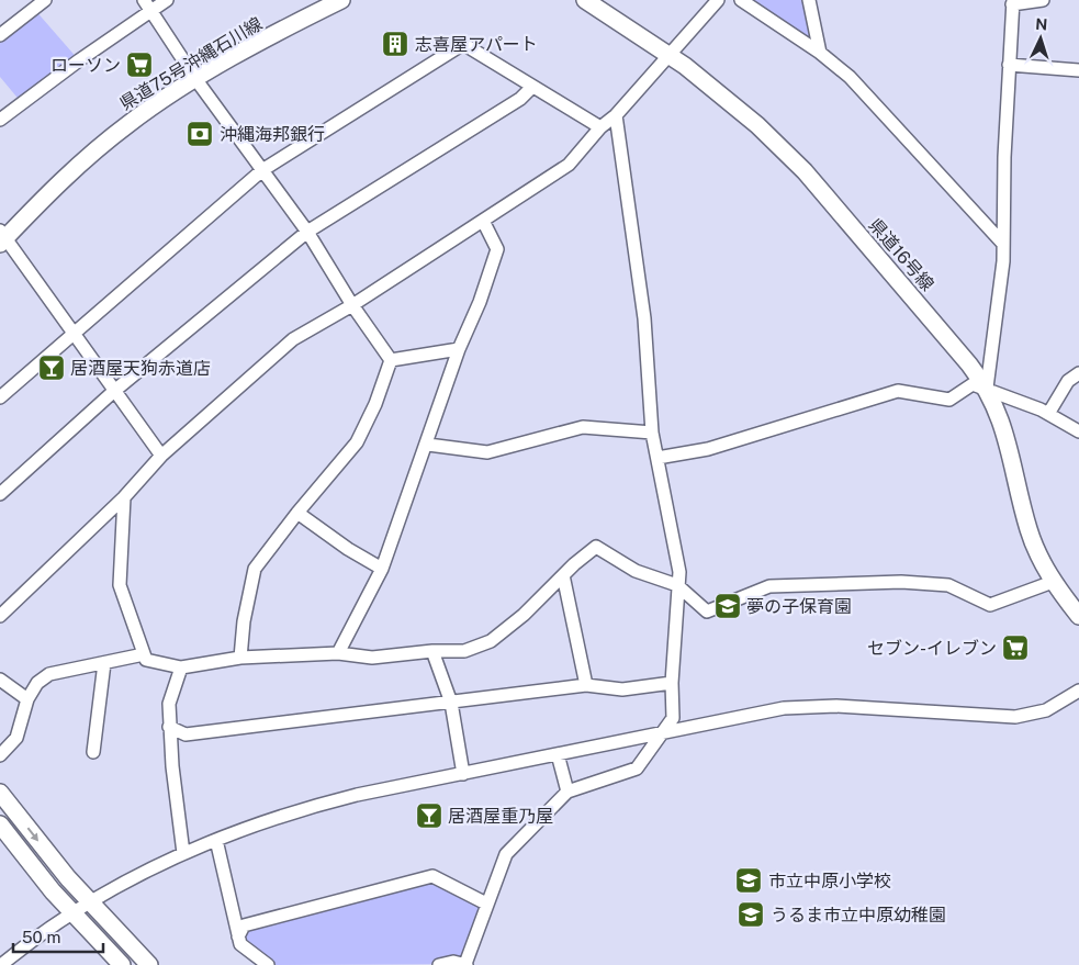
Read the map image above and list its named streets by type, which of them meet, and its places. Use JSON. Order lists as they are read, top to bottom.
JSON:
{
  "streets": {
    "main road": ["県道75号沖縄石川線", "県道16号線"]
  },
  "places": {
    "building": ["志喜屋アパート"],
    "supermarket": ["ローソン", "セブン-イレブン"],
    "bank": ["沖縄海邦銀行"],
    "bar": ["居酒屋天狗赤道店", "居酒屋重乃屋"],
    "school or university": ["夢の子保育園", "市立中原小学校", "うるま市立中原幼稚園"]
  },
  "scale_bar": "50 m",
  "north": "top"
}
